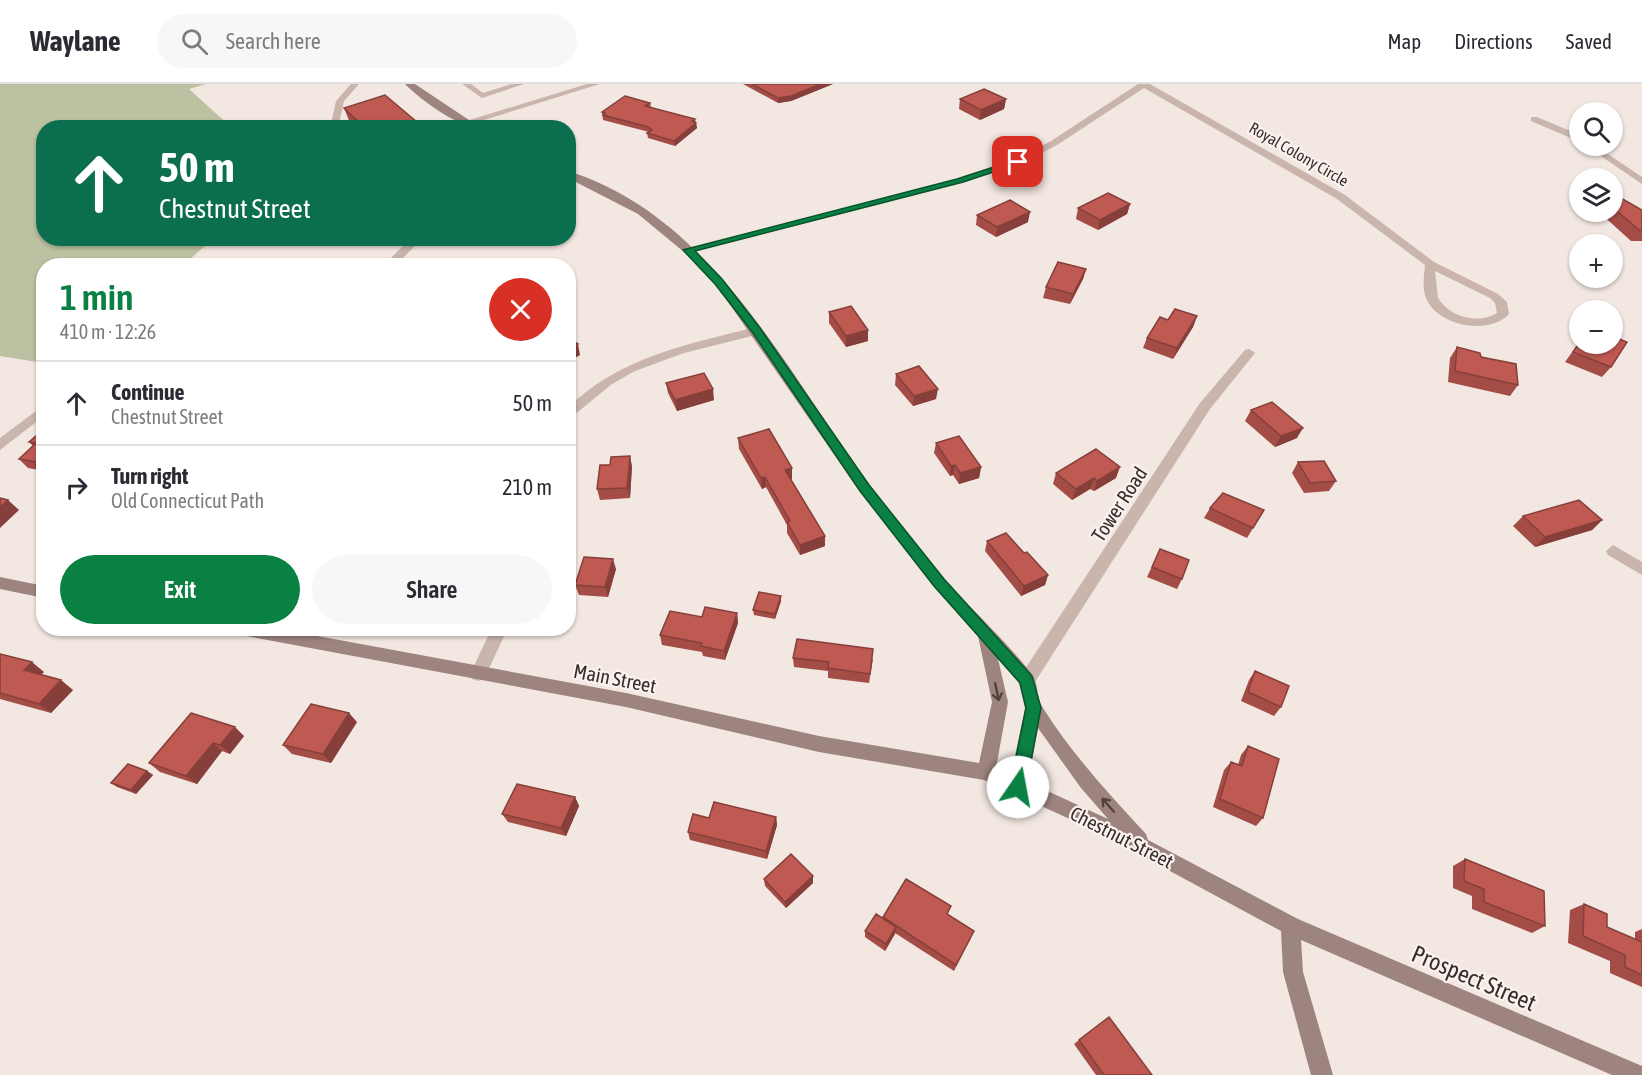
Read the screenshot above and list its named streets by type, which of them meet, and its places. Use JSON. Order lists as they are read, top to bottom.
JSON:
{
  "streets": {
    "main road": ["Main Street", "Chestnut Street", "Prospect Street"],
    "street": ["Royal Colony Circle", "Tower Road"]
  },
  "crossings": [
    ["Main Street", "Chestnut Street"],
    ["Chestnut Street", "Prospect Street"]
  ],
  "page": {
    "header": "Waylane",
    "search": "Search here",
    "nav": ["Map", "Directions", "Saved"],
    "map_buttons": ["+", "−"],
    "turn": ["50 m", "Chestnut Street"],
    "heading": ["1 min", "410 m · 12:26"],
    "list": [
      {
        "name": "Continue",
        "note": "Chestnut Street",
        "value": "50 m"
      },
      {
        "name": "Turn right",
        "note": "Old Connecticut Path",
        "value": "210 m"
      }
    ],
    "buttons": ["Exit", "Share"]
  }
}
